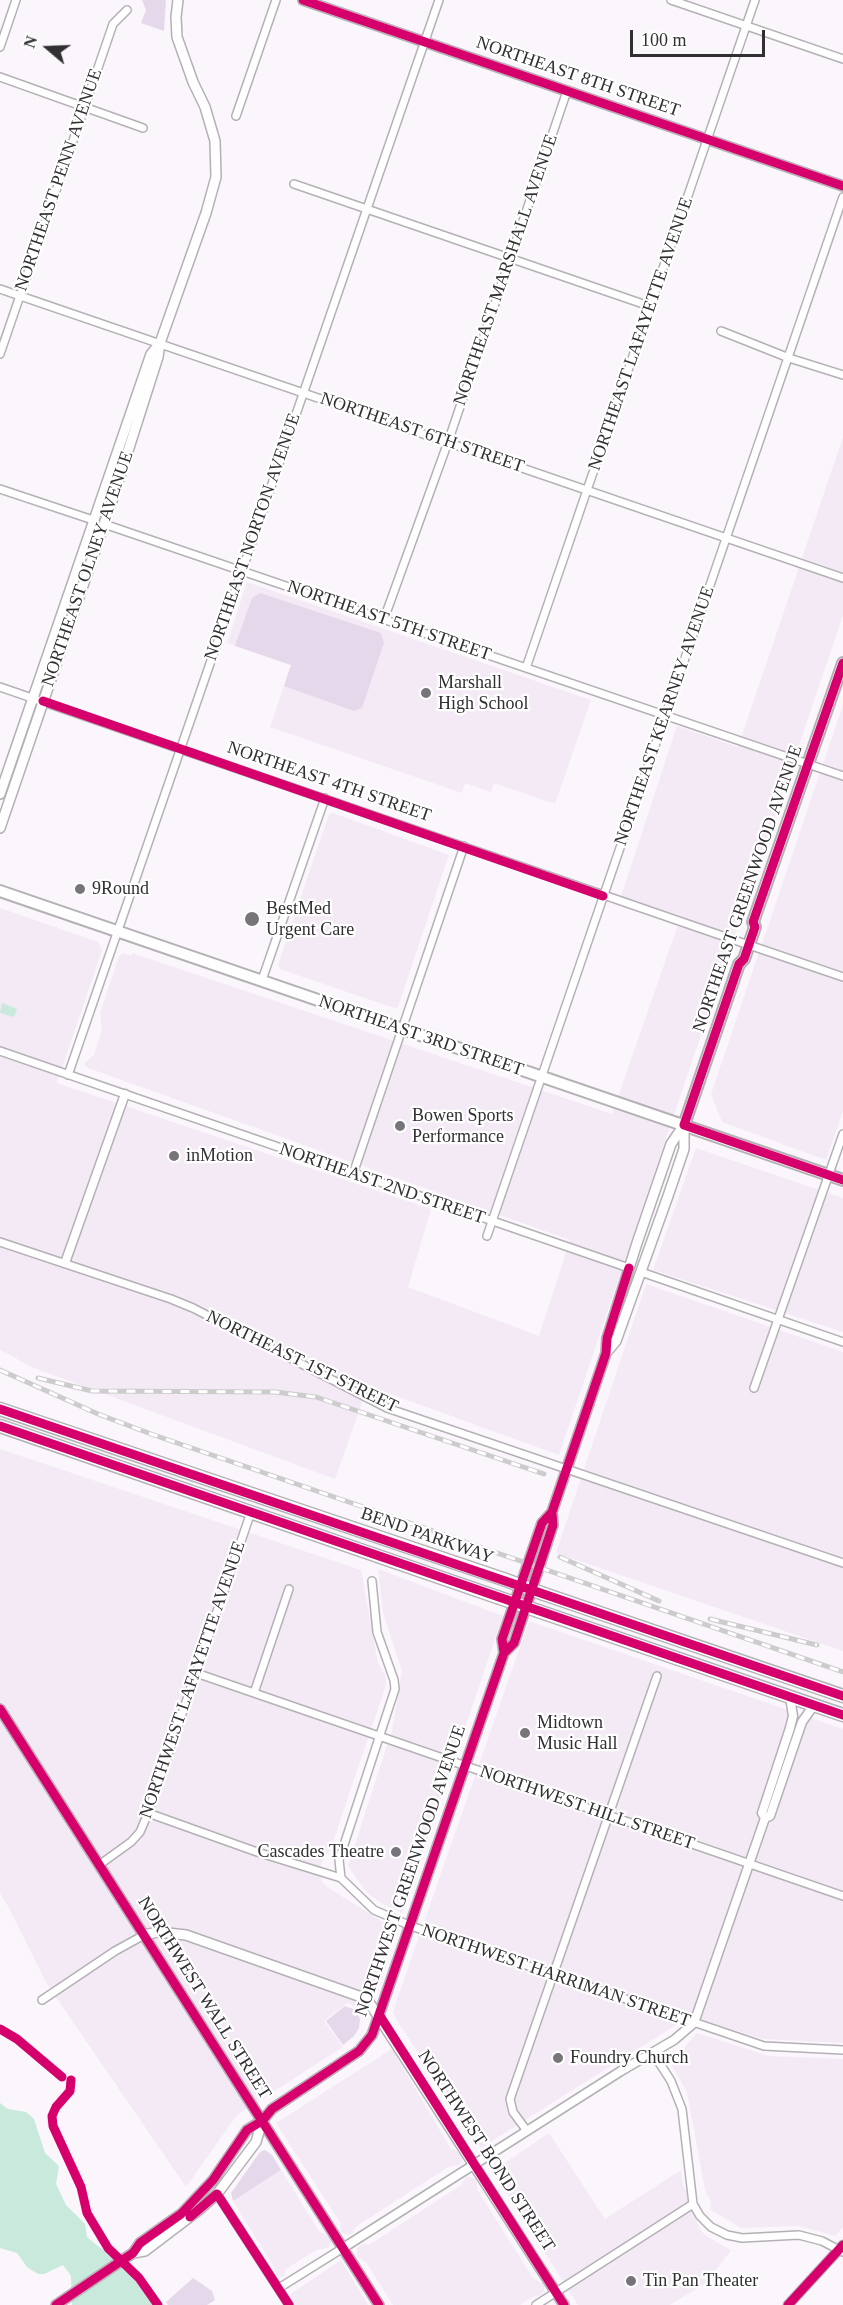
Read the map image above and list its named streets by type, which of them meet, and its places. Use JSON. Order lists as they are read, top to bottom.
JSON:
{
  "streets": {
    "highway": ["BEND PARKWAY"],
    "main road": [
      "NORTHEAST 8TH STREET",
      "NORTHEAST OLNEY AVENUE",
      "NORTHEAST GREENWOOD AVENUE",
      "NORTHEAST 3RD STREET",
      "NORTHWEST GREENWOOD AVENUE",
      "NORTHWEST WALL STREET",
      "NORTHWEST BOND STREET"
    ],
    "street": [
      "NORTHEAST PENN AVENUE",
      "NORTHEAST MARSHALL AVENUE",
      "NORTHEAST LAFAYETTE AVENUE",
      "NORTHEAST 6TH STREET",
      "NORTHEAST NORTON AVENUE",
      "NORTHEAST 5TH STREET",
      "NORTHEAST KEARNEY AVENUE",
      "NORTHEAST 4TH STREET",
      "NORTHEAST 2ND STREET",
      "NORTHEAST 1ST STREET",
      "NORTHWEST LAFAYETTE AVENUE",
      "NORTHWEST HILL STREET",
      "NORTHWEST HARRIMAN STREET"
    ]
  },
  "crossings": [
    ["NORTHEAST 8TH STREET", "NORTHEAST MARSHALL AVENUE"],
    ["NORTHEAST 8TH STREET", "NORTHEAST LAFAYETTE AVENUE"],
    ["NORTHEAST 8TH STREET", "NORTHEAST NORTON AVENUE"],
    ["NORTHEAST PENN AVENUE", "NORTHEAST 6TH STREET"],
    ["NORTHEAST MARSHALL AVENUE", "NORTHEAST 6TH STREET"],
    ["NORTHEAST MARSHALL AVENUE", "NORTHEAST 5TH STREET"],
    ["NORTHEAST LAFAYETTE AVENUE", "NORTHEAST 6TH STREET"],
    ["NORTHEAST LAFAYETTE AVENUE", "NORTHEAST 5TH STREET"],
    ["NORTHEAST 6TH STREET", "NORTHEAST NORTON AVENUE"],
    ["NORTHEAST 6TH STREET", "NORTHEAST OLNEY AVENUE"],
    ["NORTHEAST 6TH STREET", "NORTHEAST KEARNEY AVENUE"],
    ["NORTHEAST NORTON AVENUE", "NORTHEAST 5TH STREET"],
    ["NORTHEAST NORTON AVENUE", "NORTHEAST 4TH STREET"],
    ["NORTHEAST NORTON AVENUE", "NORTHEAST 3RD STREET"],
    ["NORTHEAST NORTON AVENUE", "NORTHEAST 2ND STREET"],
    ["NORTHEAST OLNEY AVENUE", "NORTHEAST 5TH STREET"],
    ["NORTHEAST OLNEY AVENUE", "NORTHEAST 4TH STREET"],
    ["NORTHEAST 5TH STREET", "NORTHEAST KEARNEY AVENUE"],
    ["NORTHEAST 5TH STREET", "NORTHEAST GREENWOOD AVENUE"],
    ["NORTHEAST KEARNEY AVENUE", "NORTHEAST 4TH STREET"],
    ["NORTHEAST KEARNEY AVENUE", "NORTHEAST 3RD STREET"],
    ["NORTHEAST KEARNEY AVENUE", "NORTHEAST 2ND STREET"],
    ["NORTHEAST 4TH STREET", "NORTHEAST GREENWOOD AVENUE"],
    ["NORTHEAST GREENWOOD AVENUE", "NORTHEAST 3RD STREET"],
    ["NORTHEAST GREENWOOD AVENUE", "NORTHEAST 2ND STREET"],
    ["NORTHEAST GREENWOOD AVENUE", "NORTHEAST 1ST STREET"],
    ["NORTHEAST GREENWOOD AVENUE", "NORTHWEST GREENWOOD AVENUE"],
    ["BEND PARKWAY", "NORTHWEST LAFAYETTE AVENUE"],
    ["NORTHWEST LAFAYETTE AVENUE", "NORTHWEST HILL STREET"],
    ["NORTHWEST LAFAYETTE AVENUE", "NORTHWEST HARRIMAN STREET"],
    ["NORTHWEST LAFAYETTE AVENUE", "NORTHWEST WALL STREET"],
    ["NORTHWEST HILL STREET", "NORTHWEST GREENWOOD AVENUE"],
    ["NORTHWEST GREENWOOD AVENUE", "NORTHWEST HARRIMAN STREET"],
    ["NORTHWEST GREENWOOD AVENUE", "NORTHWEST WALL STREET"],
    ["NORTHWEST GREENWOOD AVENUE", "NORTHWEST BOND STREET"],
    ["NORTHWEST WALL STREET", "NORTHWEST BOND STREET"]
  ],
  "places": [
    "Marshall High School",
    "9Round",
    "BestMed Urgent Care",
    "Bowen Sports Performance",
    "inMotion",
    "Midtown Music Hall",
    "Cascades Theatre",
    "Foundry Church",
    "Tin Pan Theater"
  ],
  "scale_bar": "100 m",
  "north": "left"
}
